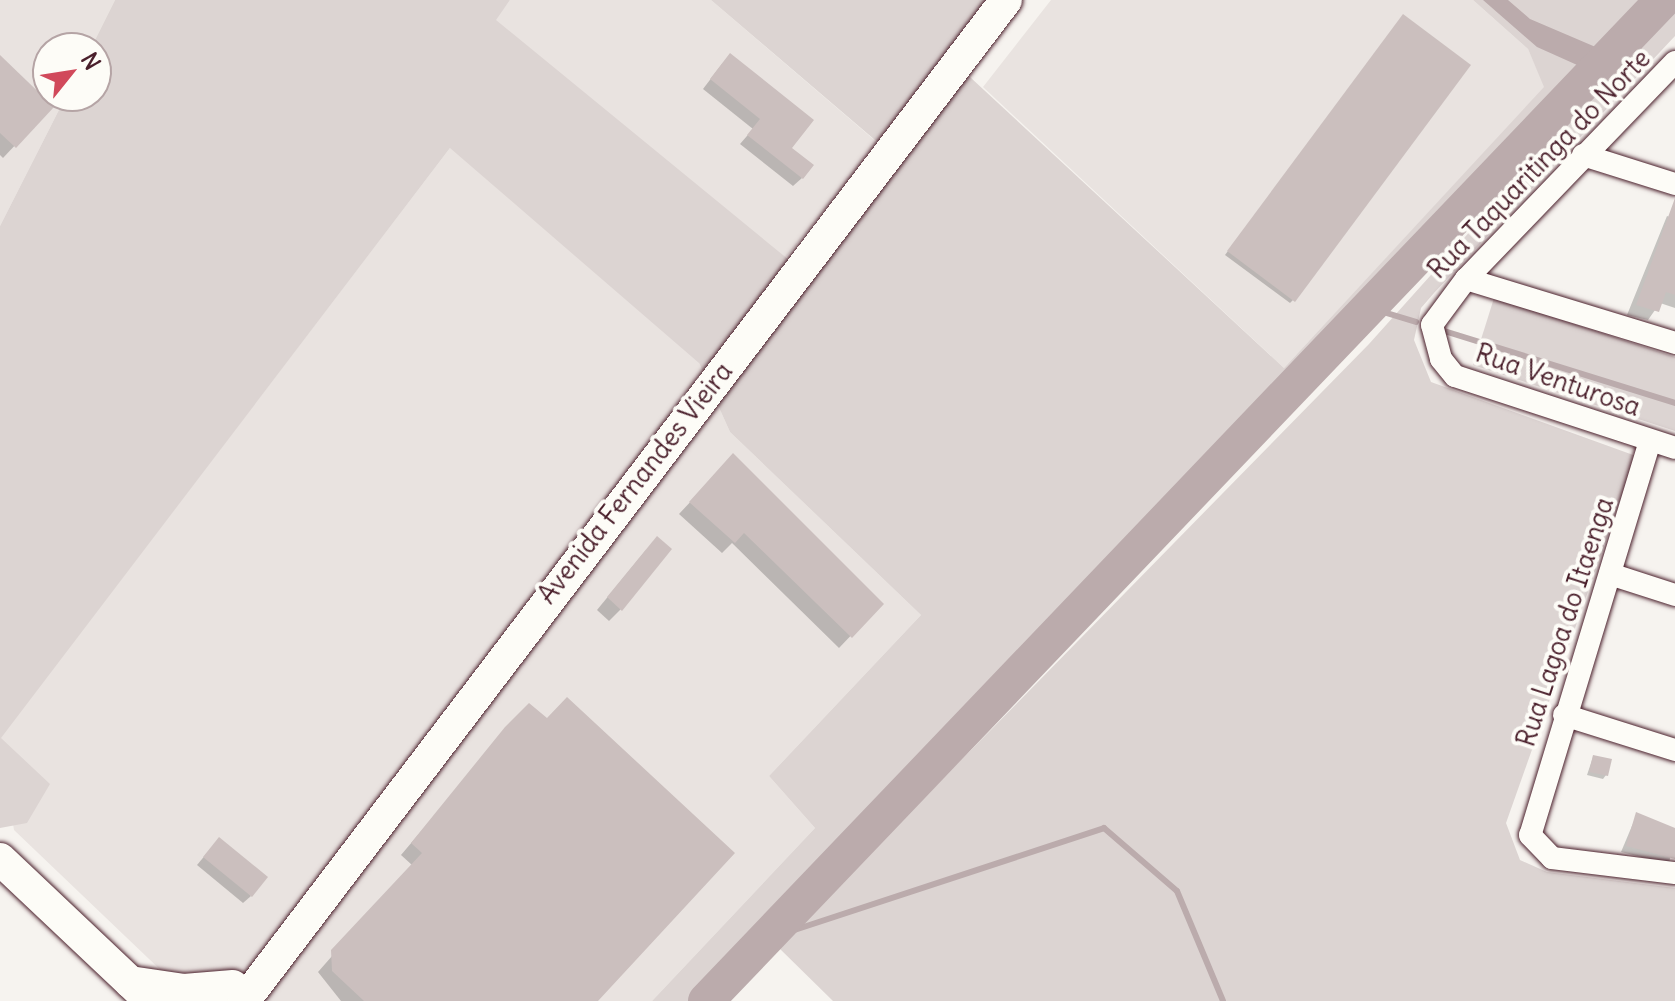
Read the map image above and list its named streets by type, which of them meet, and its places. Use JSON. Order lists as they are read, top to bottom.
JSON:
{
  "streets": {
    "main road": ["Avenida Fernandes Vieira"],
    "street": ["Rua Taquaritinga do Norte", "Rua Venturosa", "Rua Lagoa do Itaenga"]
  },
  "crossings": [
    ["Rua Taquaritinga do Norte", "Rua Venturosa"],
    ["Rua Venturosa", "Rua Lagoa do Itaenga"]
  ],
  "north": "top right"
}
